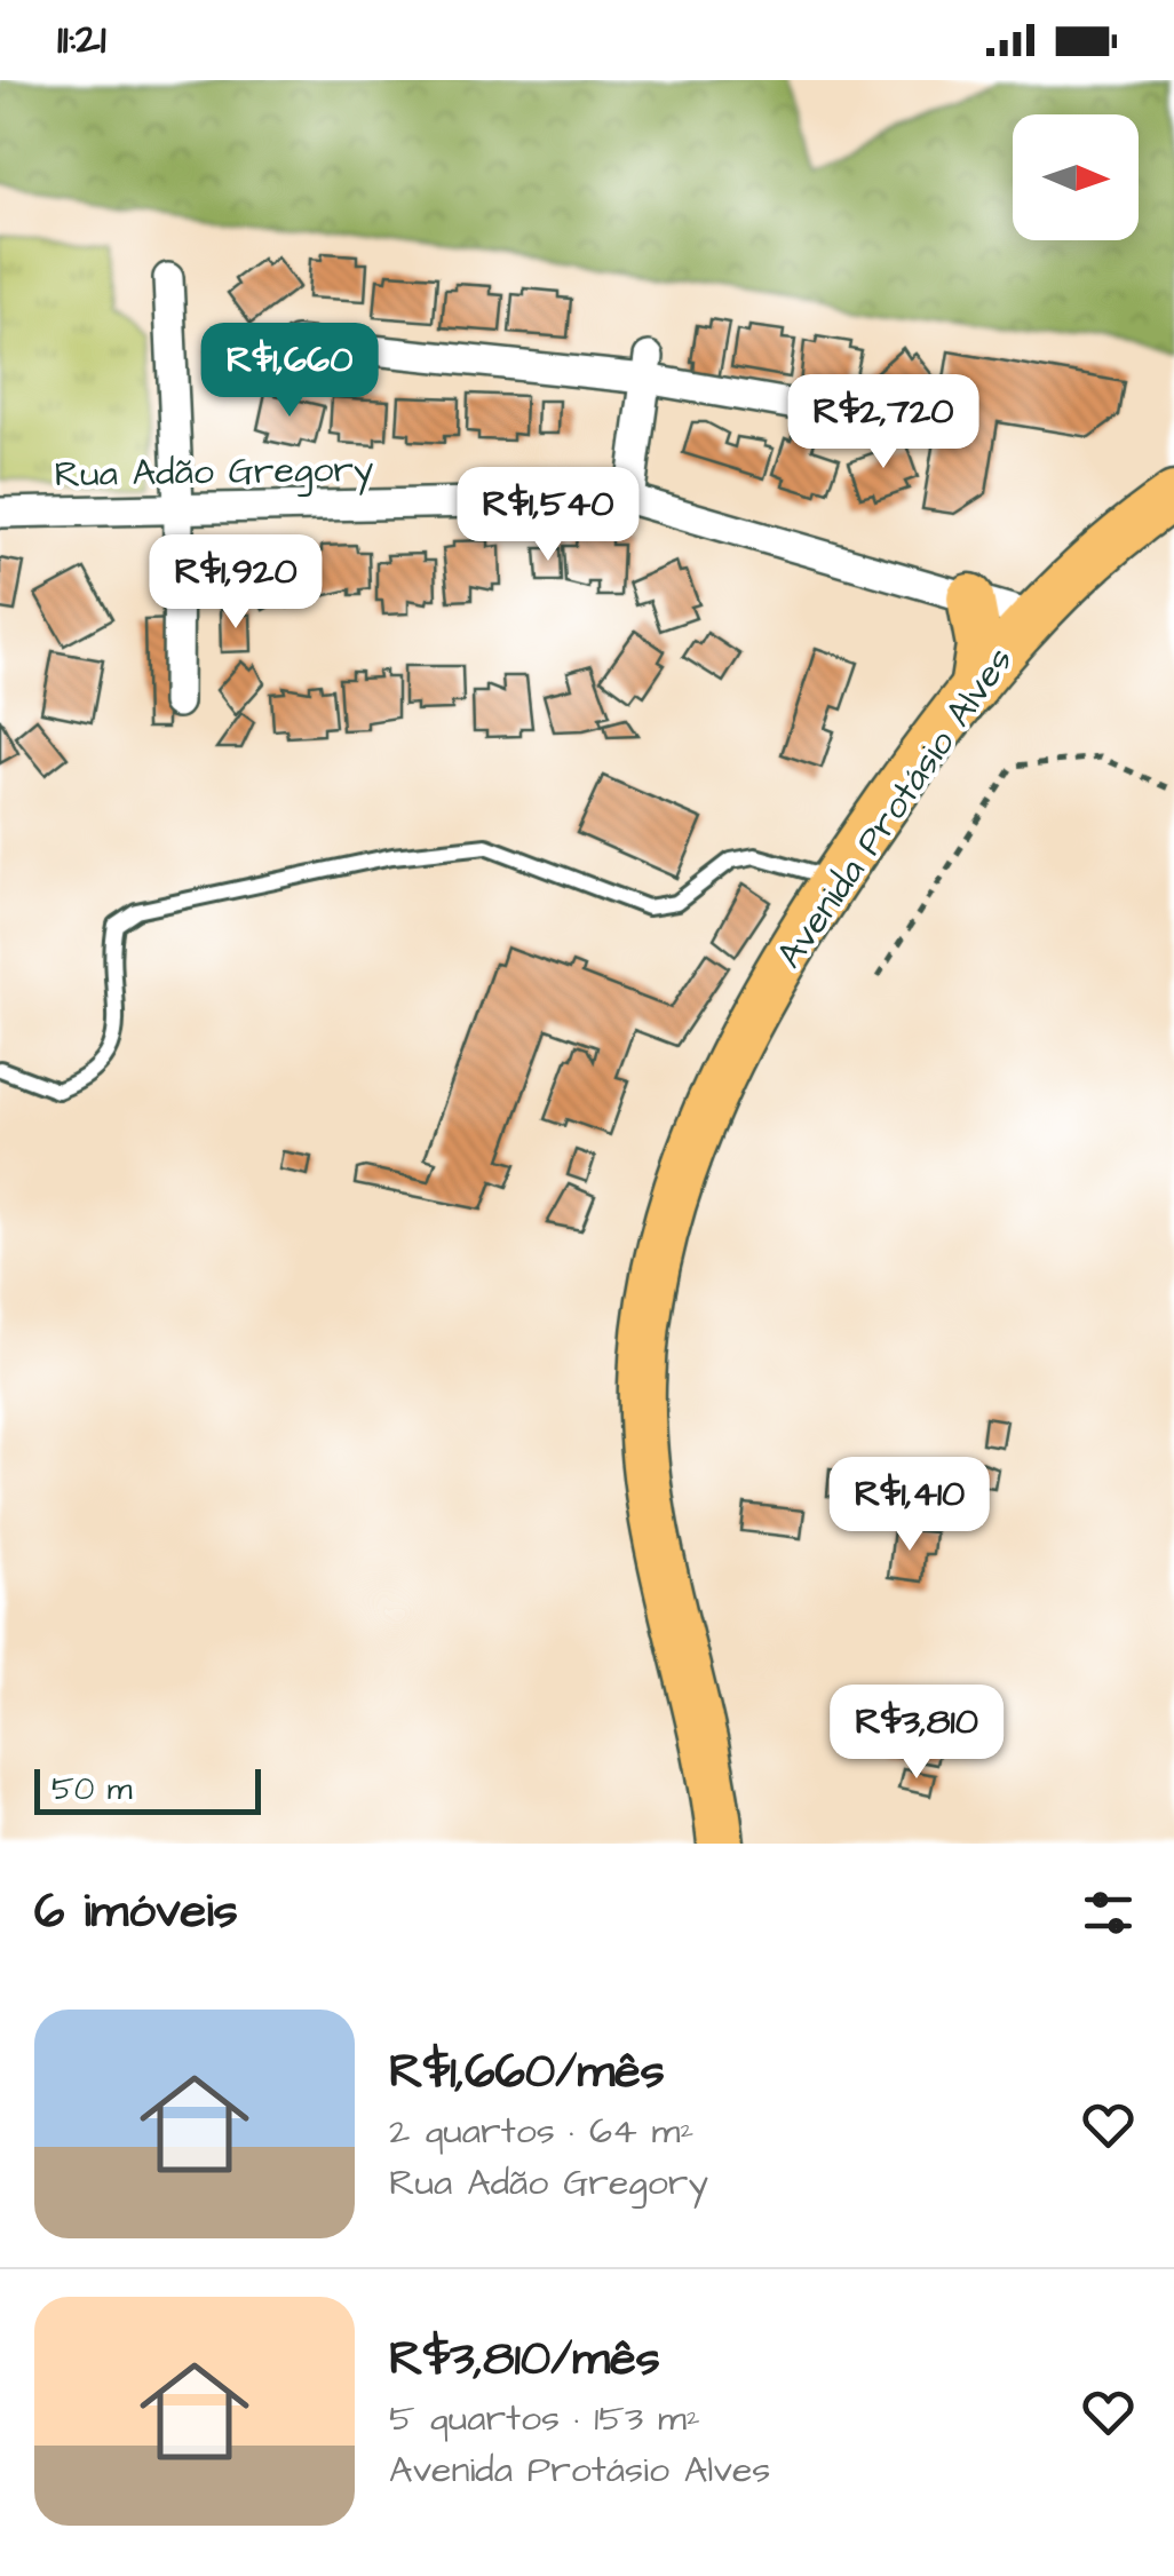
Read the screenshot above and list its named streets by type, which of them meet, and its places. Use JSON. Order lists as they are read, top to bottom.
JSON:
{
  "streets": {
    "main road": ["Avenida Protásio Alves"],
    "street": ["Rua Adão Gregory"]
  },
  "crossings": [
    ["Rua Adão Gregory", "Avenida Protásio Alves"]
  ],
  "scale_bar": "50 m",
  "north": "right",
  "page": {
    "status": "11:21",
    "price": [
      "R$1,660",
      "R$2,720",
      "R$1,540",
      "R$1,920",
      "R$1,410",
      "R$3,810"
    ],
    "scale": "50 m",
    "heading": "6 imóveis",
    "list": [
      {
        "name": "R$1,660/mês",
        "note": "2 quartos · 64 m² · Rua Adão Gregory"
      },
      {
        "name": "R$3,810/mês",
        "note": "5 quartos · 153 m² · Avenida Protásio Alves"
      }
    ]
  }
}
